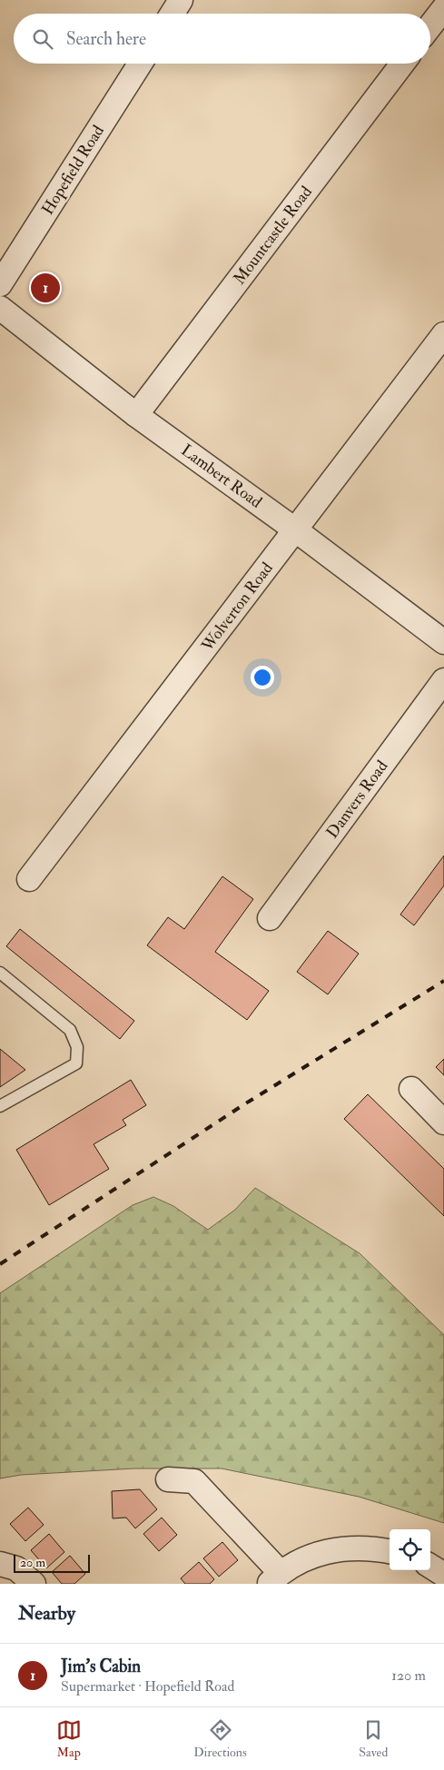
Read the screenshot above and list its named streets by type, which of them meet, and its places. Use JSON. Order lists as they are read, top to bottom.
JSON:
{
  "streets": {
    "street": [
      "Hopefield Road",
      "Mountcastle Road",
      "Lambert Road",
      "Wolverton Road",
      "Danvers Road"
    ]
  },
  "crossings": [
    ["Mountcastle Road", "Lambert Road"],
    ["Lambert Road", "Wolverton Road"]
  ],
  "scale_bar": "20 m",
  "page": {
    "search": "Search here",
    "pins": "1",
    "scale": "20 m",
    "heading": "Nearby",
    "list": [
      {
        "mark": "1",
        "name": "Jim's Cabin",
        "note": "Supermarket · Hopefield Road",
        "value": "120 m"
      }
    ],
    "nav": ["Map", "Directions", "Saved"]
  }
}
